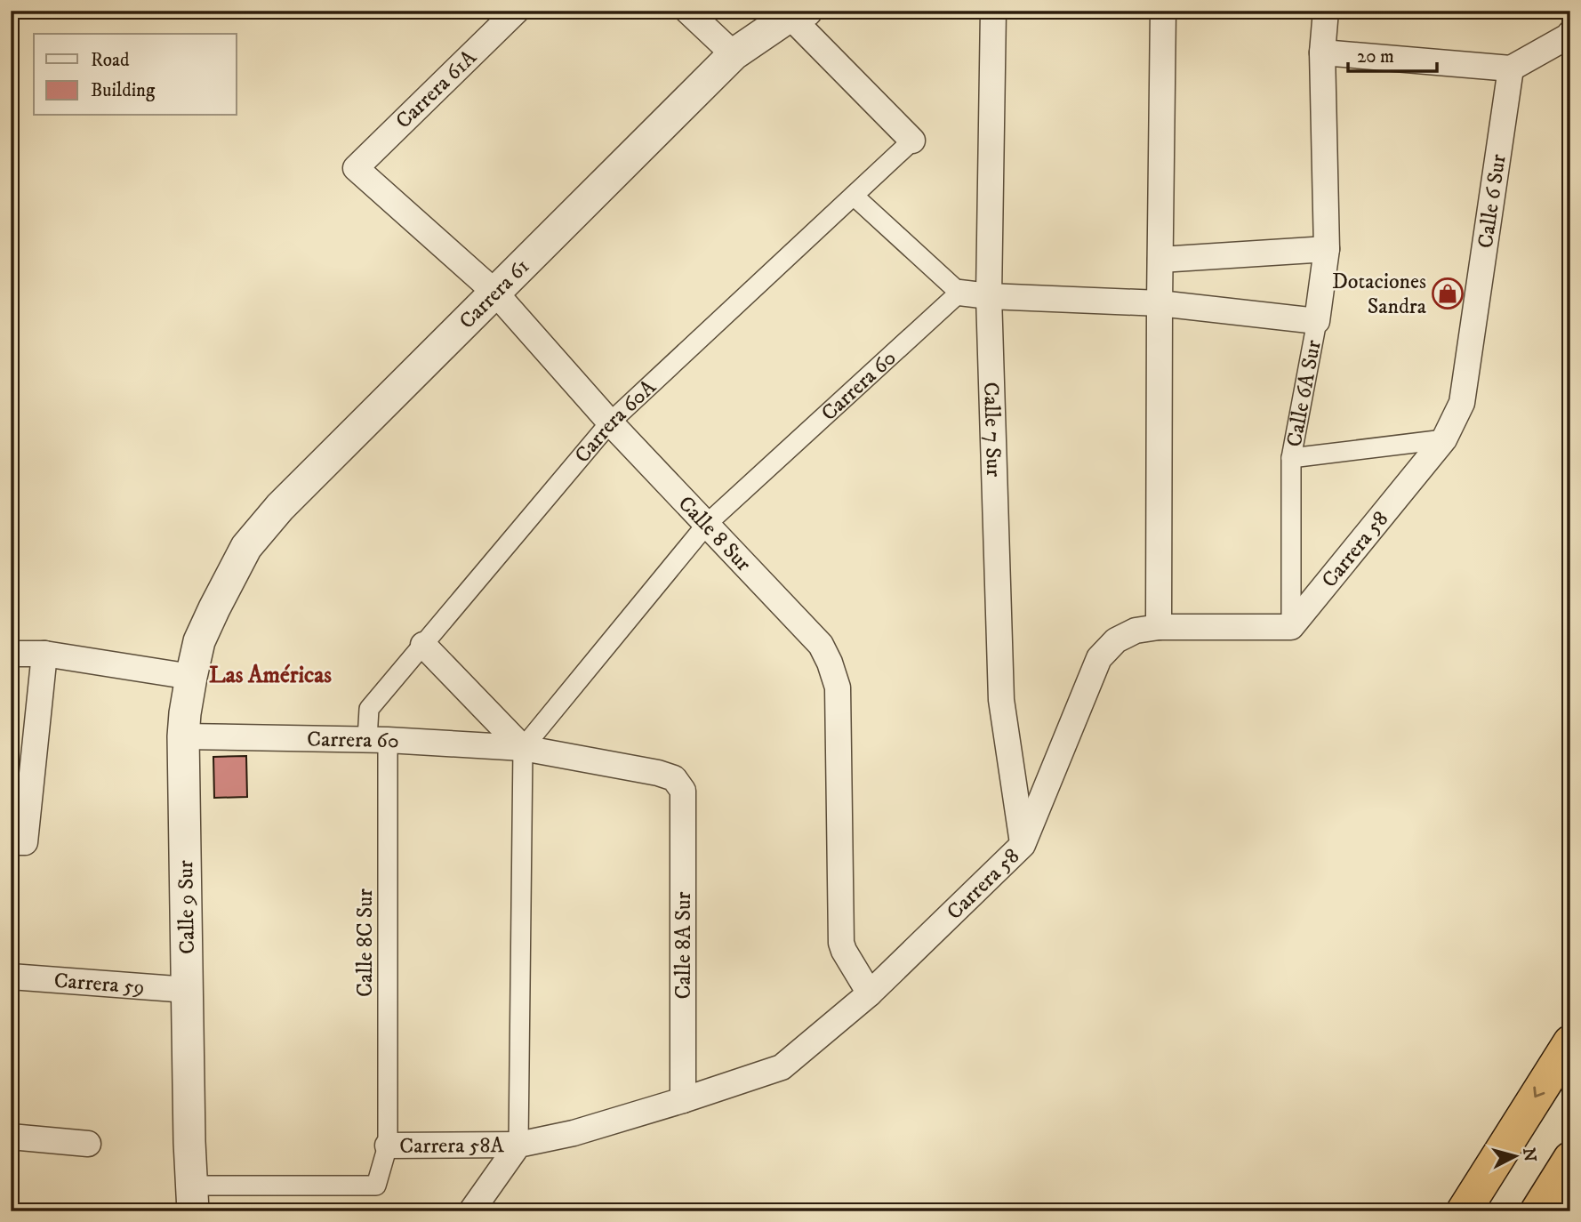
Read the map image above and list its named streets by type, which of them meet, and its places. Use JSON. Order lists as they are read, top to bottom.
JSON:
{
  "streets": {
    "street": [
      "Carrera 61A",
      "Calle 6 Sur",
      "Carrera 61",
      "Carrera 60",
      "Calle 6A Sur",
      "Carrera 60A",
      "Calle 7 Sur",
      "Calle 8 Sur",
      "Carrera 58",
      "Calle 9 Sur",
      "Calle 8C Sur",
      "Calle 8A Sur",
      "Carrera 59",
      "Carrera 58A"
    ]
  },
  "crossings": [
    ["Carrera 61A", "Calle 8 Sur"],
    ["Calle 6 Sur", "Carrera 58"],
    ["Carrera 61", "Calle 8 Sur"],
    ["Carrera 61", "Calle 9 Sur"],
    ["Carrera 60", "Carrera 60A"],
    ["Carrera 60", "Calle 8 Sur"],
    ["Carrera 60", "Calle 9 Sur"],
    ["Carrera 60", "Calle 8C Sur"],
    ["Carrera 60", "Calle 8A Sur"],
    ["Calle 6A Sur", "Carrera 58"],
    ["Carrera 60A", "Calle 8 Sur"],
    ["Carrera 60A", "Calle 8C Sur"],
    ["Calle 7 Sur", "Carrera 58"],
    ["Calle 8 Sur", "Carrera 58"],
    ["Carrera 58", "Calle 8A Sur"],
    ["Carrera 58", "Carrera 58A"],
    ["Calle 9 Sur", "Carrera 59"],
    ["Calle 9 Sur", "Carrera 58A"],
    ["Calle 8C Sur", "Carrera 58A"]
  ],
  "districts": ["Las Américas"],
  "places": {
    "shop": ["Dotaciones Sandra"]
  },
  "legend": ["Road", "Building"],
  "scale_bar": "20 m",
  "north": "right"
}
